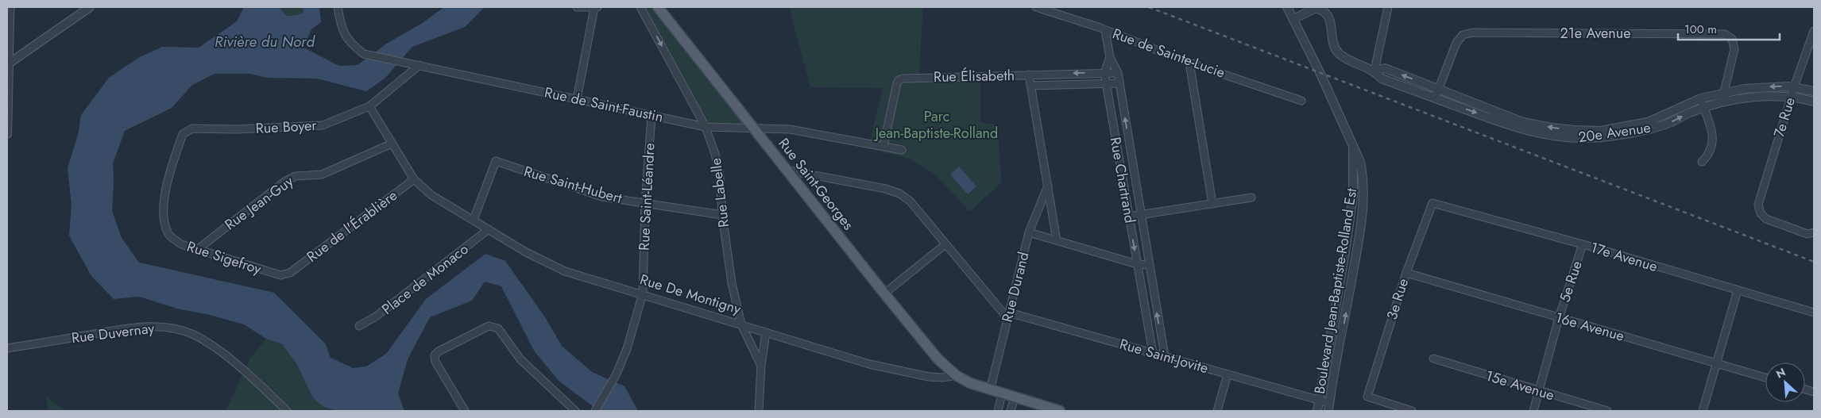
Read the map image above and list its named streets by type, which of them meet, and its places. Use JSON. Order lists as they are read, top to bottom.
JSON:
{
  "streets": {
    "main road": ["Rue Saint-Georges"],
    "street": [
      "21e Avenue",
      "Rue de Sainte-Lucie",
      "Rue Élisabeth",
      "Rue de Saint-Faustin",
      "7e Rue",
      "Rue Boyer",
      "20e Avenue",
      "Rue Chartrand",
      "Rue Saint-Hubert",
      "Rue Labelle",
      "Rue Saint-Léandre",
      "Rue Jean-Guy",
      "Rue de l'Érablière",
      "17e Avenue",
      "Rue Sigefroy",
      "Place de Monaco",
      "5e Rue",
      "Rue Durand",
      "Boulevard Jean-Baptiste-Rolland Est",
      "Rue De Montigny",
      "3e Rue",
      "16e Avenue",
      "Rue Duvernay",
      "Rue Saint-Jovite",
      "15e Avenue"
    ]
  },
  "crossings": [
    ["21e Avenue", "20e Avenue"],
    ["Rue de Sainte-Lucie", "Rue Chartrand"],
    ["Rue Élisabeth", "Rue de Saint-Faustin"],
    ["Rue Élisabeth", "Rue Chartrand"],
    ["Rue de Saint-Faustin", "Rue Boyer"],
    ["Rue de Saint-Faustin", "Rue Saint-Georges"],
    ["Rue de Saint-Faustin", "Rue Labelle"],
    ["Rue de Saint-Faustin", "Rue Saint-Léandre"],
    ["7e Rue", "20e Avenue"],
    ["Rue Boyer", "Rue Sigefroy"],
    ["Rue Boyer", "Rue De Montigny"],
    ["20e Avenue", "Boulevard Jean-Baptiste-Rolland Est"],
    ["Rue Chartrand", "Rue Saint-Jovite"],
    ["Rue Saint-Georges", "Rue De Montigny"],
    ["Rue Saint-Hubert", "Rue Labelle"],
    ["Rue Saint-Hubert", "Rue Saint-Léandre"],
    ["Rue Saint-Hubert", "Rue De Montigny"],
    ["Rue Labelle", "Rue De Montigny"],
    ["Rue Saint-Léandre", "Rue De Montigny"],
    ["Rue Jean-Guy", "Rue Sigefroy"],
    ["Rue Jean-Guy", "Rue De Montigny"],
    ["Rue de l'Érablière", "Rue Sigefroy"],
    ["Rue de l'Érablière", "Rue De Montigny"],
    ["17e Avenue", "5e Rue"],
    ["17e Avenue", "3e Rue"],
    ["Place de Monaco", "Rue De Montigny"],
    ["5e Rue", "16e Avenue"],
    ["5e Rue", "15e Avenue"],
    ["Rue Durand", "Rue Saint-Jovite"],
    ["Boulevard Jean-Baptiste-Rolland Est", "Rue Saint-Jovite"],
    ["3e Rue", "16e Avenue"]
  ],
  "one_way": ["Rue Labelle"],
  "water": ["Rivière du Nord"],
  "parks": ["Parc Jean-Baptiste-Rolland"],
  "scale_bar": "100 m",
  "north": "top left"
}
